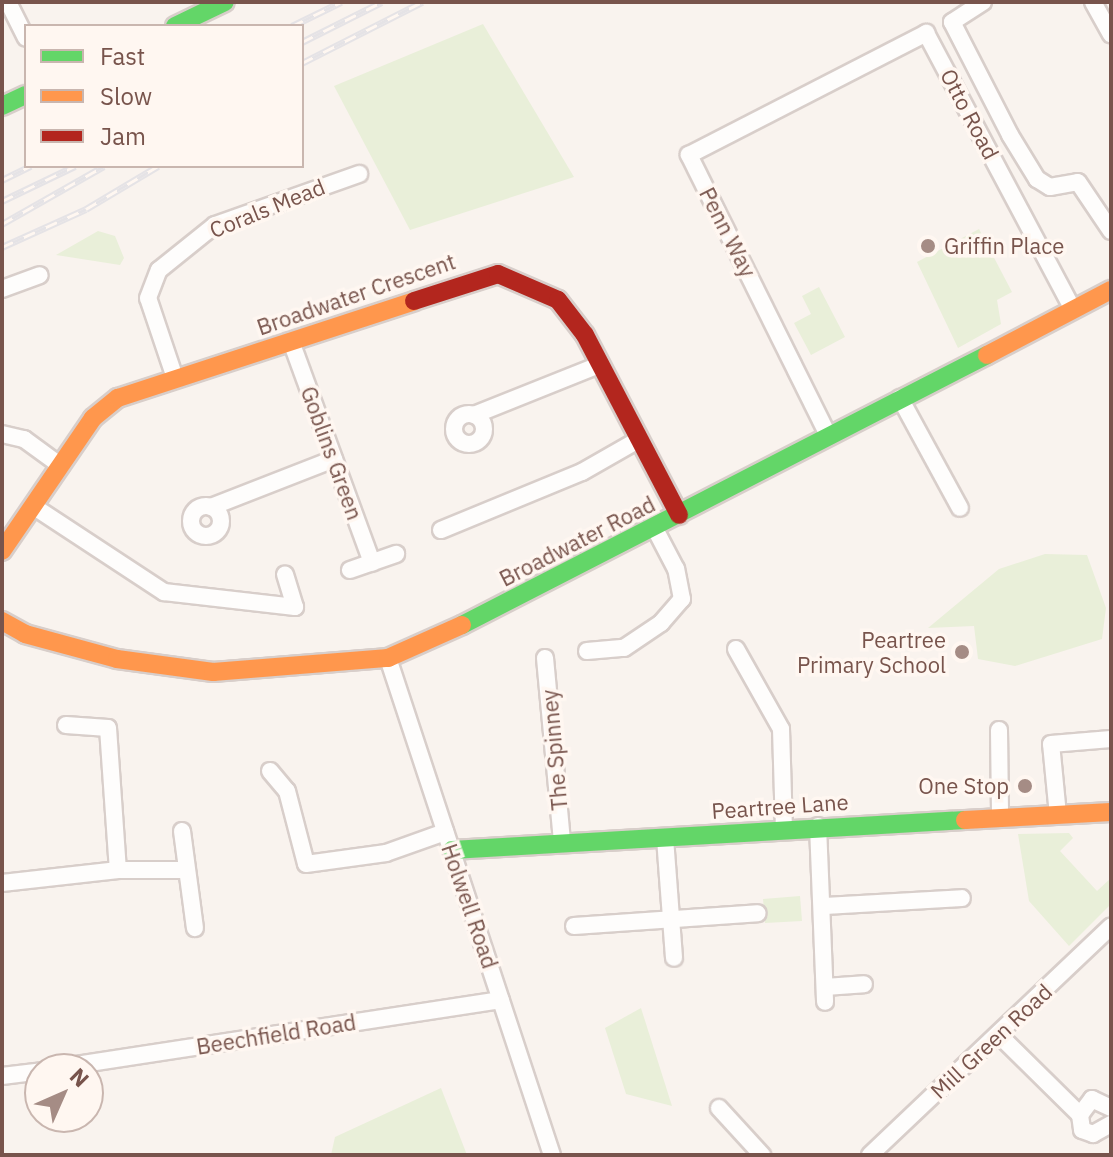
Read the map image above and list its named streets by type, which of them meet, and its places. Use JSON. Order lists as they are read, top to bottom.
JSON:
{
  "streets": {
    "street": [
      "Otto Road",
      "Corals Mead",
      "Penn Way",
      "Broadwater Crescent",
      "Goblins Green",
      "Broadwater Road",
      "The Spinney",
      "Peartree Lane",
      "Holwell Road",
      "Beechfield Road",
      "Mill Green Road"
    ]
  },
  "crossings": [
    ["Otto Road", "Penn Way"],
    ["Otto Road", "Broadwater Road"],
    ["Corals Mead", "Broadwater Crescent"],
    ["Penn Way", "Broadwater Road"],
    ["Broadwater Crescent", "Goblins Green"],
    ["Broadwater Crescent", "Broadwater Road"],
    ["Broadwater Road", "Holwell Road"],
    ["The Spinney", "Peartree Lane"],
    ["Peartree Lane", "Holwell Road"],
    ["Holwell Road", "Beechfield Road"]
  ],
  "places": ["Griffin Place", "Peartree Primary School", "One Stop"],
  "legend": ["Fast", "Slow", "Jam"],
  "north": "top right"
}
